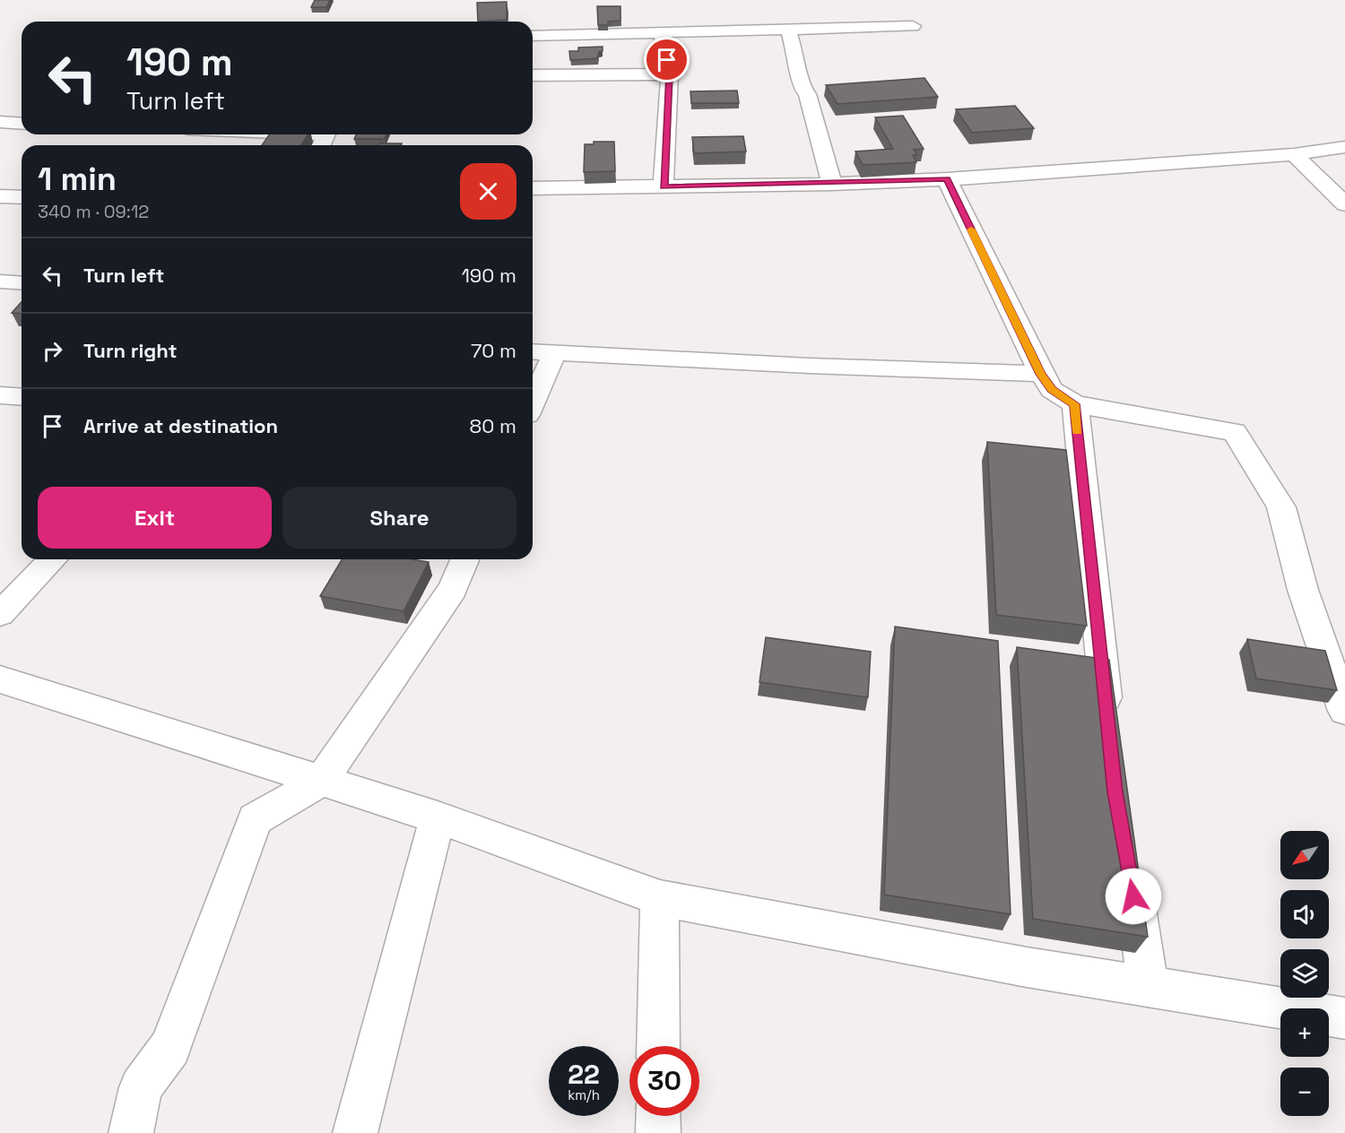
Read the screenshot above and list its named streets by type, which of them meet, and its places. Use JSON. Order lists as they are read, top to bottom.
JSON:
{
  "north": "bottom left",
  "page": {
    "turn": ["190 m", "Turn left"],
    "heading": ["1 min", "340 m · 09:12"],
    "list": [
      {
        "name": "Turn left",
        "value": "190 m"
      },
      {
        "name": "Turn right",
        "value": "70 m"
      },
      {
        "name": "Arrive at destination",
        "value": "80 m"
      }
    ],
    "buttons": ["Exit", "Share"],
    "map_buttons": ["+", "−"],
    "speed": "22 km/h",
    "limit": "30"
  }
}
